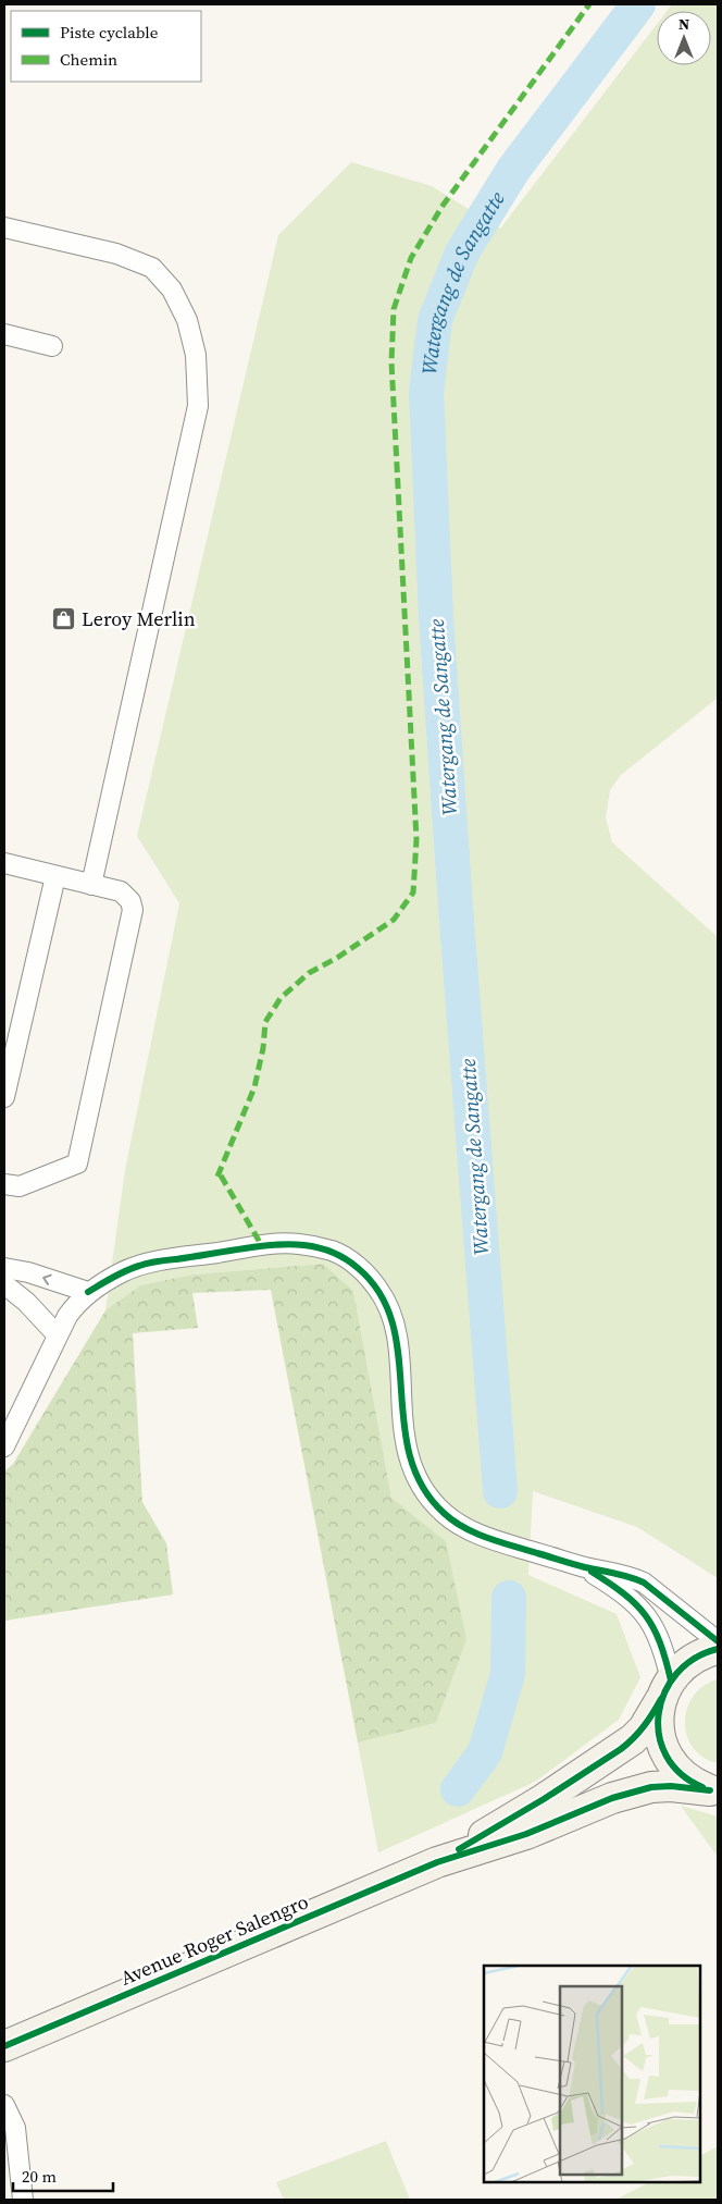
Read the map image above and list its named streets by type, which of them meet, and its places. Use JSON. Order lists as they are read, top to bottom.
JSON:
{
  "streets": {
    "main road": ["Avenue Roger Salengro"]
  },
  "water": ["Watergang de Sangatte"],
  "places": {
    "shop": ["Leroy Merlin"]
  },
  "legend": ["Piste cyclable", "Chemin"],
  "scale_bar": "20 m",
  "north": "top"
}
